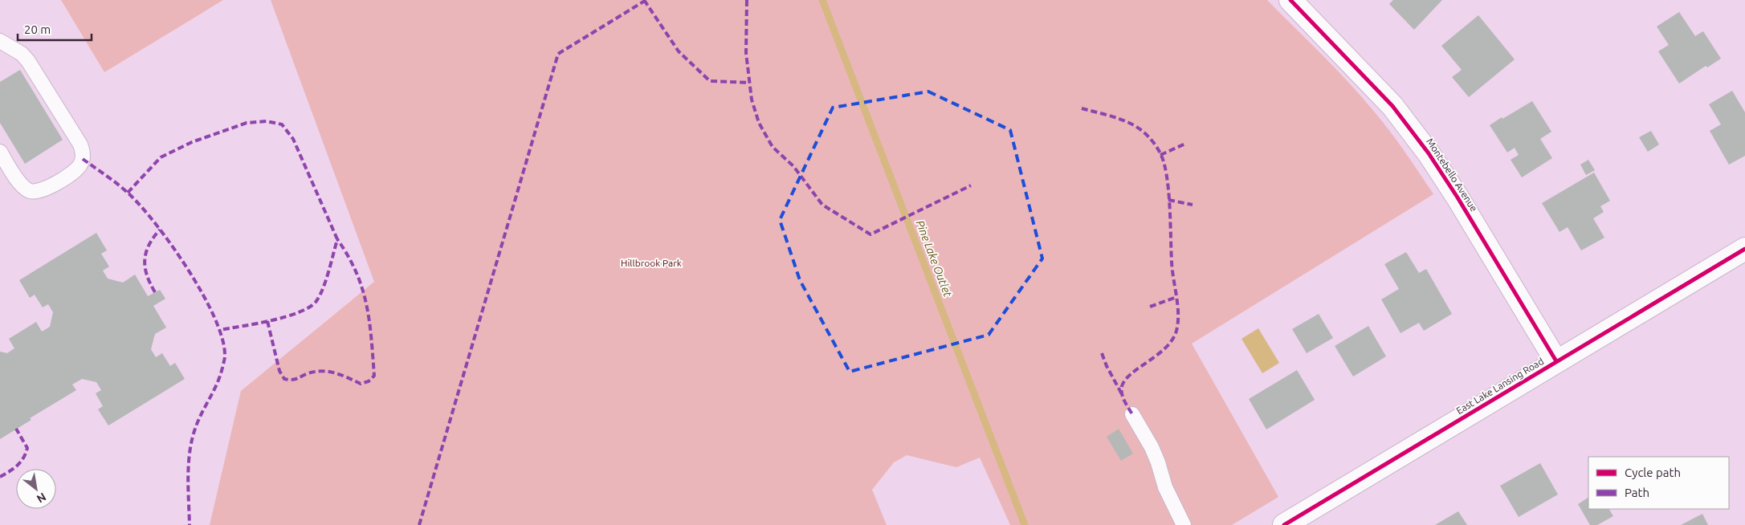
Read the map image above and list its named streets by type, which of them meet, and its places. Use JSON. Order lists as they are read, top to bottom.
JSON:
{
  "streets": {
    "street": ["Montebello Avenue", "East Lake Lansing Road"]
  },
  "crossings": [
    ["Montebello Avenue", "East Lake Lansing Road"]
  ],
  "water": ["Pine Lake Outlet"],
  "parks": ["Hillbrook Park"],
  "legend": ["Cycle path", "Path"],
  "scale_bar": "20 m",
  "north": "bottom right"
}
